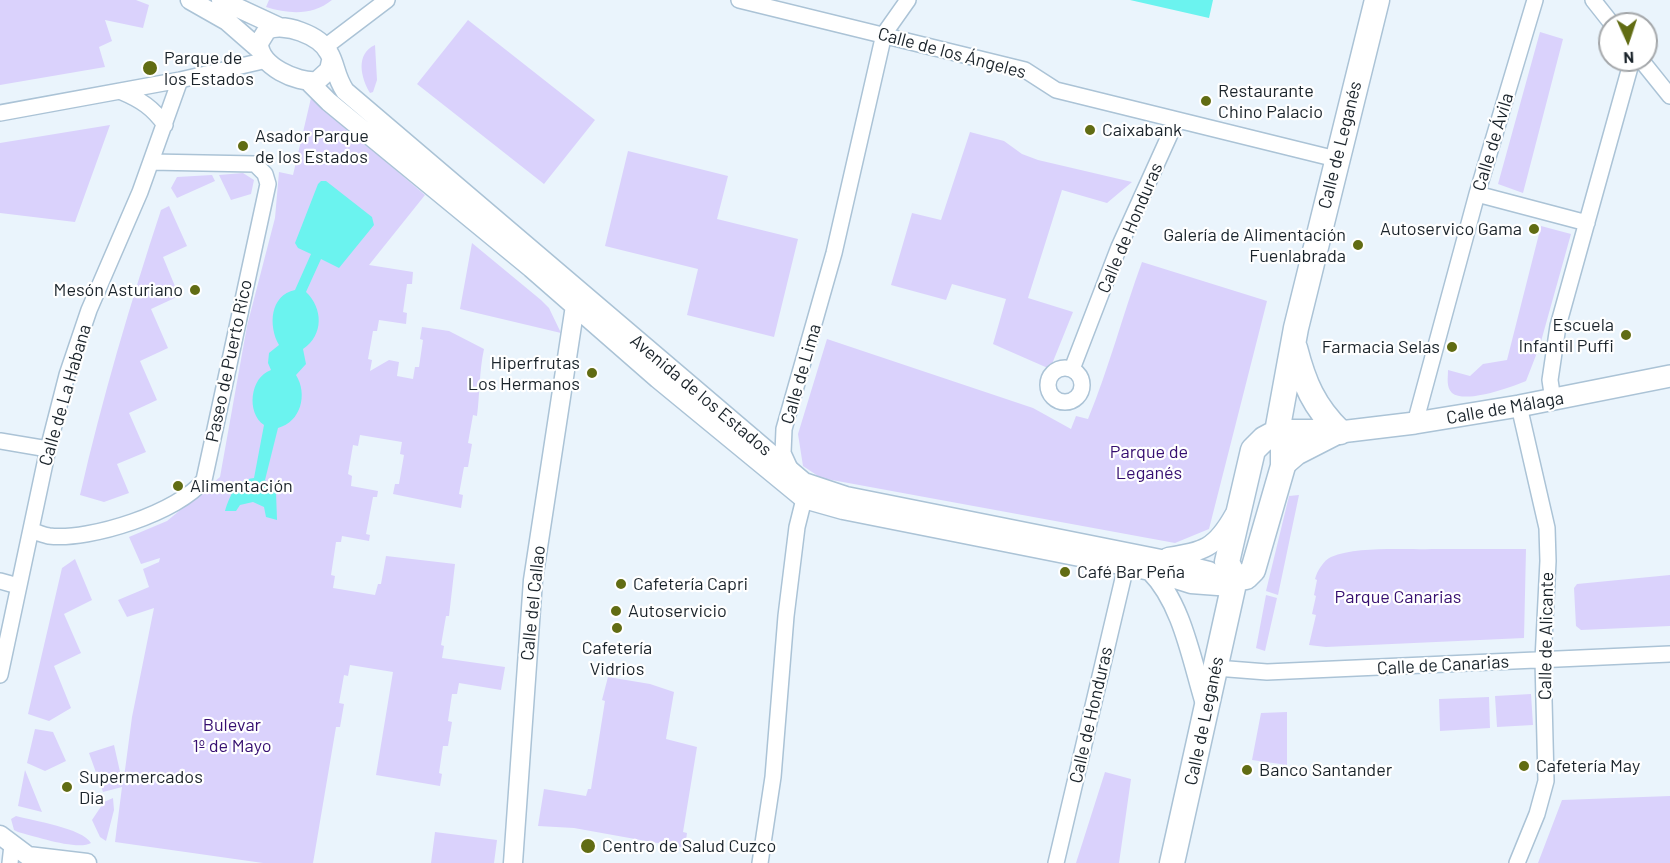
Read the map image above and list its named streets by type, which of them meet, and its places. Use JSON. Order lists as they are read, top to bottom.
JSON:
{
  "streets": {
    "main road": ["Calle de Leganés", "Calle de Málaga"],
    "street": [
      "Calle de los Ángeles",
      "Calle de Ávila",
      "Calle de Honduras",
      "Paseo de Puerto Rico",
      "Calle de Lima",
      "Calle de La Habana",
      "Avenida de los Estados",
      "Calle del Callao",
      "Calle de Alicante",
      "Calle de Canarias"
    ]
  },
  "crossings": [
    ["Calle de los Ángeles", "Calle de Leganés"],
    ["Calle de los Ángeles", "Calle de Honduras"],
    ["Calle de los Ángeles", "Calle de Lima"],
    ["Calle de Ávila", "Calle de Málaga"],
    ["Calle de Leganés", "Avenida de los Estados"],
    ["Calle de Leganés", "Calle de Canarias"],
    ["Calle de Honduras", "Avenida de los Estados"],
    ["Paseo de Puerto Rico", "Calle de La Habana"],
    ["Calle de Lima", "Avenida de los Estados"],
    ["Avenida de los Estados", "Calle del Callao"],
    ["Calle de Málaga", "Calle de Alicante"],
    ["Calle de Alicante", "Calle de Canarias"]
  ],
  "parks": ["Parque de Leganés", "Parque Canarias", "Bulevar 1º de Mayo"],
  "places": [
    "Parque de los Estados",
    "Restaurante Chino Palacio",
    "Caixabank",
    "Asador Parque de los Estados",
    "Autoservico Gama",
    "Galería de Alimentación Fuenlabrada",
    "Mesón Asturiano",
    "Escuela Infantil Puffi",
    "Farmacia Selas",
    "Hiperfrutas Los Hermanos",
    "Alimentación",
    "Café Bar Peña",
    "Cafetería Capri",
    "Autoservicio",
    "Cafetería Vidrios",
    "Cafetería May",
    "Banco Santander",
    "Supermercados Dia",
    "Centro de Salud Cuzco"
  ],
  "north": "bottom"
}
